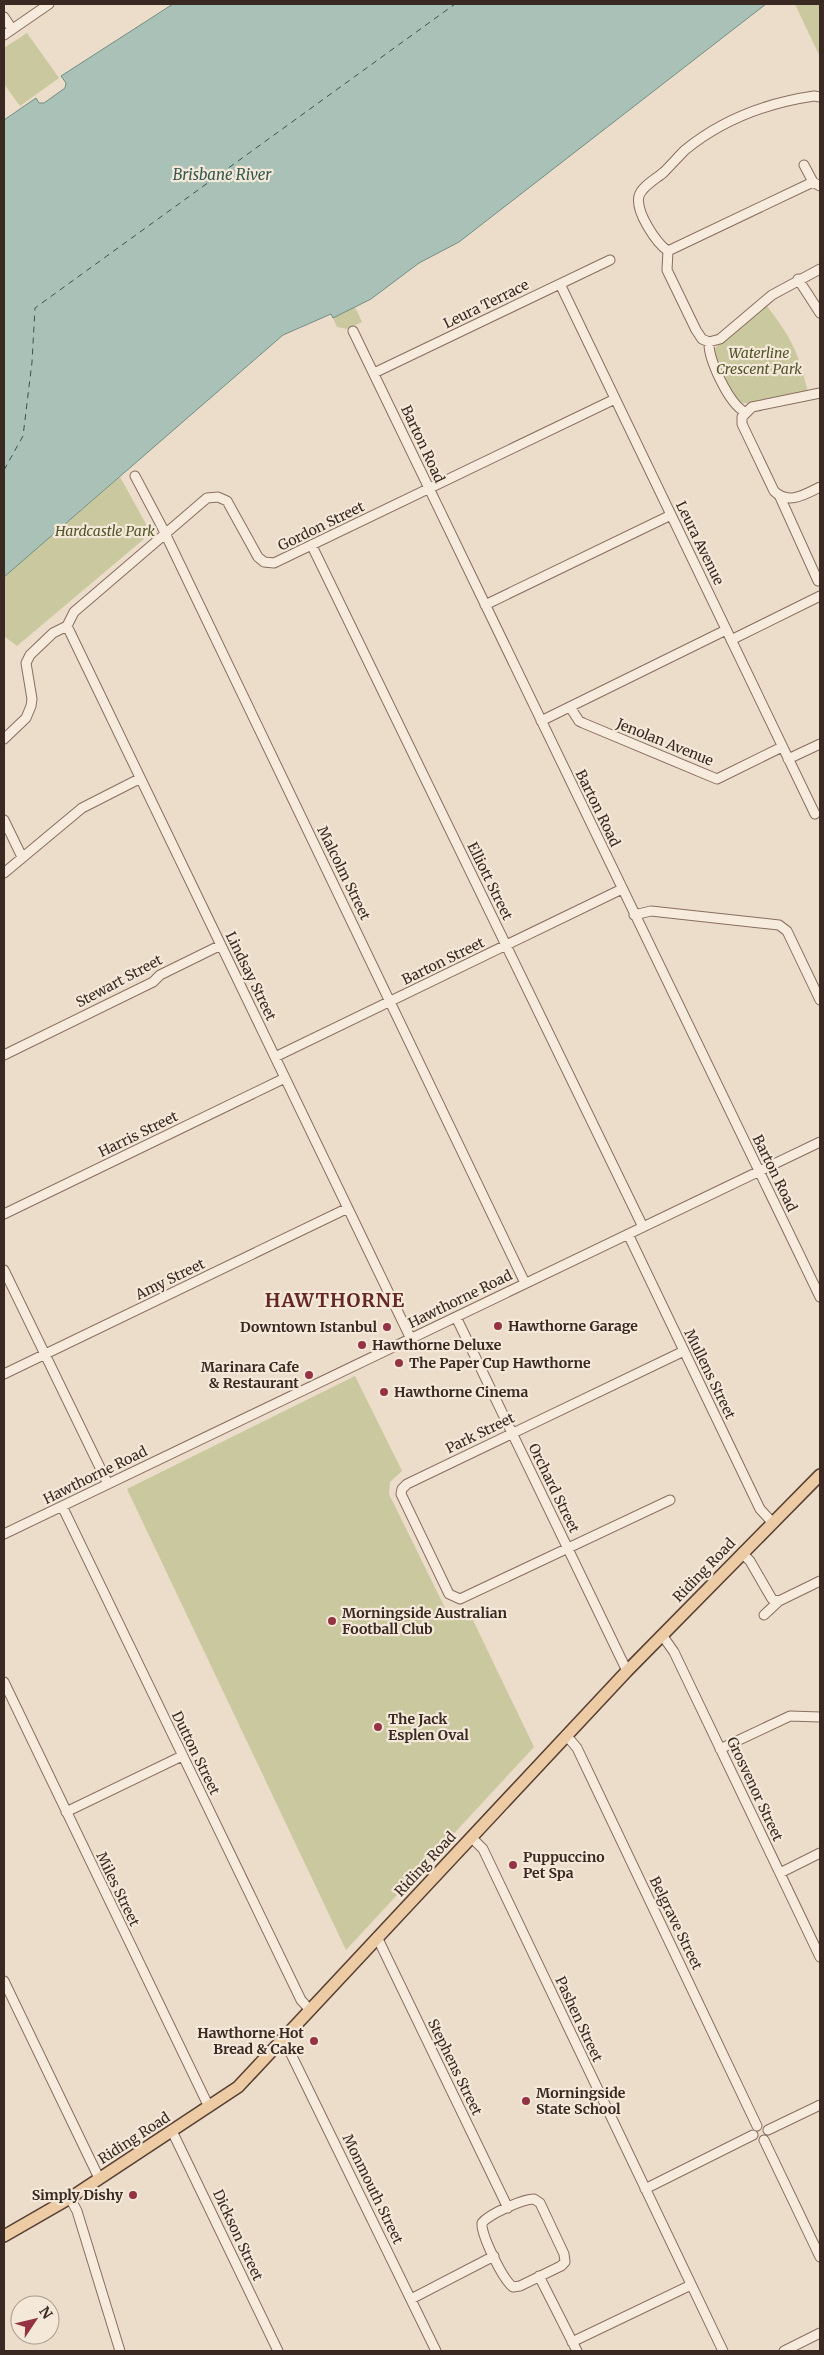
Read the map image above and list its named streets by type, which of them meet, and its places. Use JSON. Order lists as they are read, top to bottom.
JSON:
{
  "streets": {
    "main road": ["Riding Road"],
    "street": [
      "Leura Terrace",
      "Barton Road",
      "Gordon Street",
      "Leura Avenue",
      "Jenolan Avenue",
      "Malcolm Street",
      "Elliott Street",
      "Barton Street",
      "Lindsay Street",
      "Stewart Street",
      "Harris Street",
      "Amy Street",
      "Hawthorne Road",
      "Mullens Street",
      "Park Street",
      "Orchard Street",
      "Dutton Street",
      "Grosvenor Street",
      "Miles Street",
      "Belgrave Street",
      "Pashen Street",
      "Stephens Street",
      "Monmouth Street",
      "Dickson Street"
    ]
  },
  "crossings": [
    ["Leura Terrace", "Barton Road"],
    ["Leura Terrace", "Leura Avenue"],
    ["Barton Road", "Gordon Street"],
    ["Barton Road", "Barton Street"],
    ["Barton Road", "Hawthorne Road"],
    ["Gordon Street", "Leura Avenue"],
    ["Gordon Street", "Malcolm Street"],
    ["Gordon Street", "Elliott Street"],
    ["Gordon Street", "Lindsay Street"],
    ["Leura Avenue", "Jenolan Avenue"],
    ["Malcolm Street", "Barton Street"],
    ["Malcolm Street", "Hawthorne Road"],
    ["Elliott Street", "Barton Street"],
    ["Elliott Street", "Hawthorne Road"],
    ["Barton Street", "Lindsay Street"],
    ["Lindsay Street", "Stewart Street"],
    ["Lindsay Street", "Harris Street"],
    ["Lindsay Street", "Amy Street"],
    ["Lindsay Street", "Hawthorne Road"],
    ["Hawthorne Road", "Mullens Street"],
    ["Hawthorne Road", "Orchard Street"],
    ["Hawthorne Road", "Dutton Street"],
    ["Mullens Street", "Park Street"],
    ["Mullens Street", "Riding Road"],
    ["Park Street", "Orchard Street"],
    ["Orchard Street", "Riding Road"],
    ["Riding Road", "Dutton Street"],
    ["Riding Road", "Grosvenor Street"],
    ["Riding Road", "Miles Street"],
    ["Riding Road", "Belgrave Street"],
    ["Riding Road", "Pashen Street"],
    ["Riding Road", "Stephens Street"],
    ["Riding Road", "Monmouth Street"],
    ["Riding Road", "Dickson Street"]
  ],
  "districts": ["HAWTHORNE"],
  "water": ["Brisbane River"],
  "parks": ["Waterline Crescent Park", "Hardcastle Park"],
  "places": [
    "Hawthorne Garage",
    "Downtown Istanbul",
    "Hawthorne Deluxe",
    "The Paper Cup Hawthorne",
    "Marinara Cafe & Restaurant",
    "Hawthorne Cinema",
    "Morningside Australian Football Club",
    "The Jack Esplen Oval",
    "Puppuccino Pet Spa",
    "Hawthorne Hot Bread & Cake",
    "Morningside State School",
    "Simply Dishy"
  ],
  "north": "top right"
}
